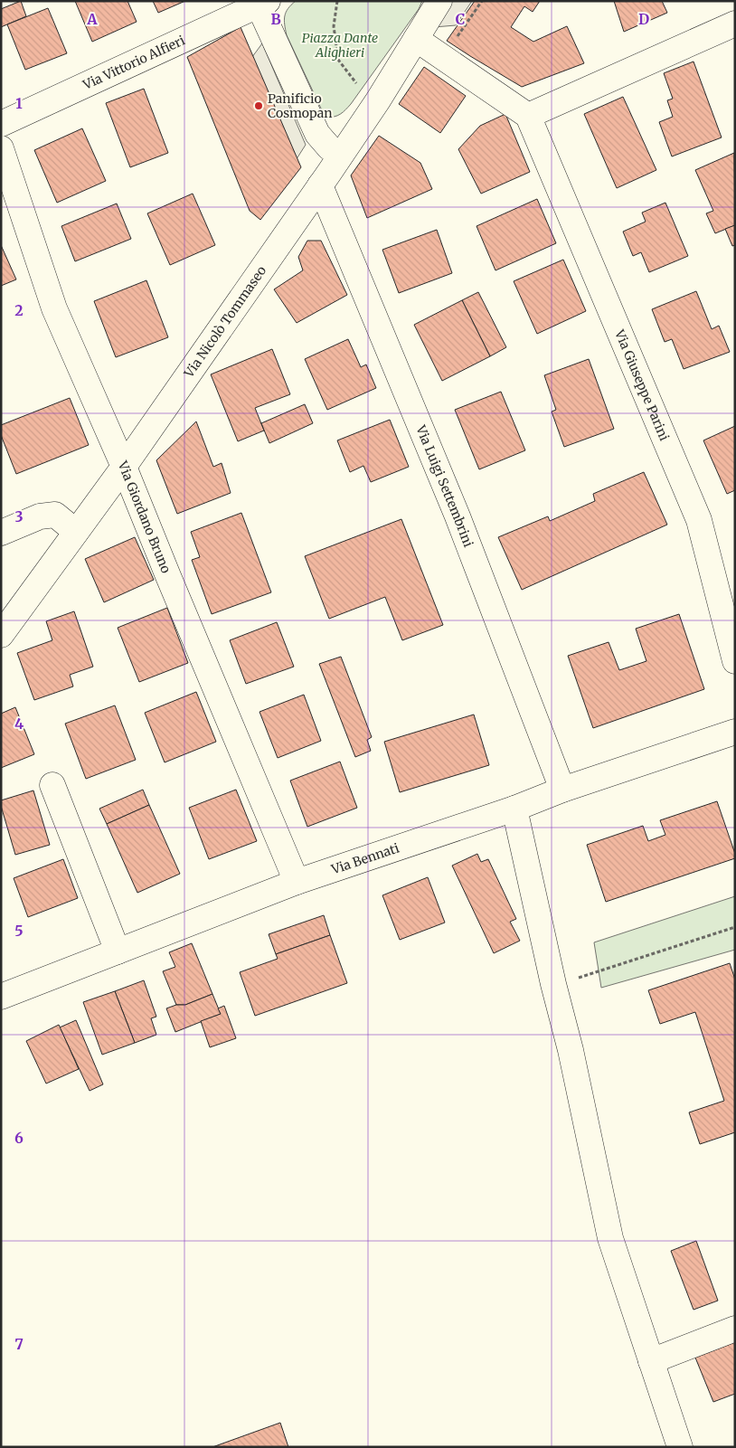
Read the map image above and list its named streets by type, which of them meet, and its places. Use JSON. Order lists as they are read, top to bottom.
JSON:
{
  "streets": {
    "street": [
      "Via Vittorio Alfieri",
      "Via Nicolò Tommaseo",
      "Via Giuseppe Parini",
      "Via Luigi Settembrini",
      "Via Giordano Bruno",
      "Via Bennati"
    ]
  },
  "crossings": [
    ["Via Nicolò Tommaseo", "Via Luigi Settembrini"],
    ["Via Nicolò Tommaseo", "Via Giordano Bruno"],
    ["Via Luigi Settembrini", "Via Bennati"],
    ["Via Giordano Bruno", "Via Bennati"]
  ],
  "parks": ["Piazza Dante Alighieri"],
  "places": ["Panificio Cosmopan"],
  "grid": {
    "columns": [
      "A",
      "B",
      "C",
      "D"
    ],
    "rows": [
      "1",
      "2",
      "3",
      "4",
      "5",
      "6",
      "7"
    ]
  }
}
